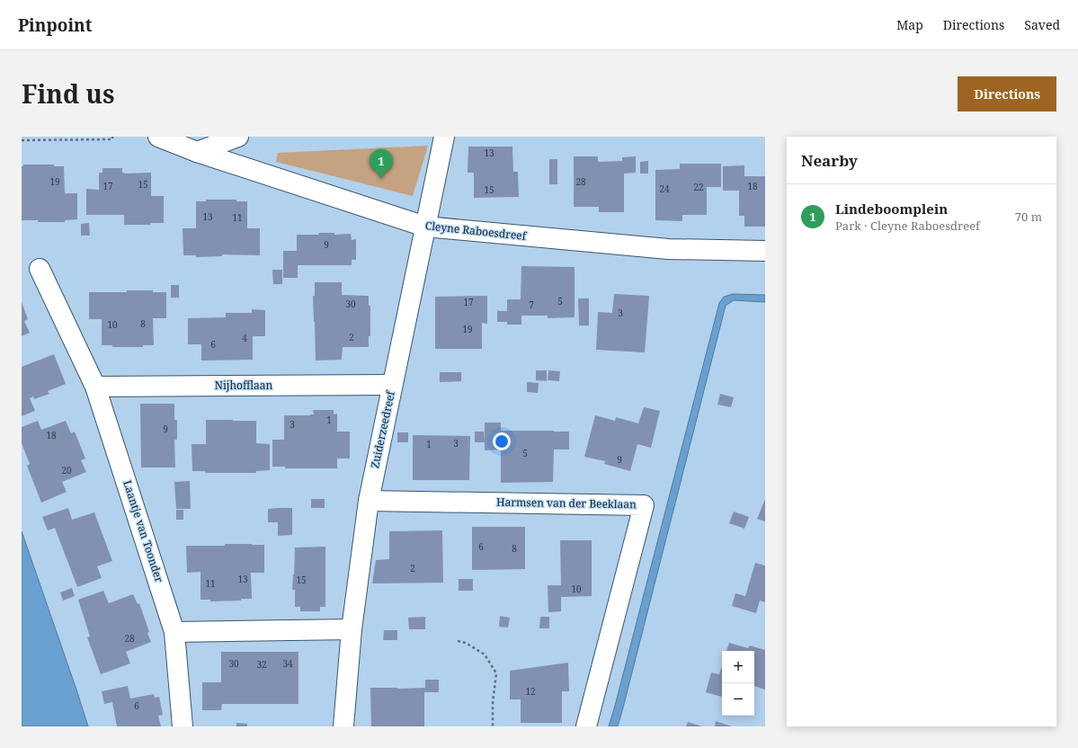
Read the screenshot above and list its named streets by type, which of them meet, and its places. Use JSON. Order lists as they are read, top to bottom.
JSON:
{
  "streets": {
    "street": [
      "Cleyne Raboesdreef",
      "Nijhofflaan",
      "Zuiderzeedreef",
      "Harmsen van der Beeklaan",
      "Laantje van Toonder"
    ]
  },
  "crossings": [
    ["Cleyne Raboesdreef", "Zuiderzeedreef"],
    ["Nijhofflaan", "Zuiderzeedreef"],
    ["Nijhofflaan", "Laantje van Toonder"],
    ["Zuiderzeedreef", "Harmsen van der Beeklaan"]
  ],
  "house_numbers": [
    "13",
    "19",
    "28",
    "15",
    "17",
    "18",
    "22",
    "24",
    "15",
    "13",
    "11",
    "9",
    "5",
    "17",
    "30",
    "7",
    "3",
    "8",
    "10",
    "19",
    "2",
    "4",
    "6",
    "1",
    "3",
    "9",
    "18",
    "3",
    "1",
    "5",
    "9",
    "20",
    "6",
    "8",
    "2",
    "13",
    "15",
    "11",
    "10",
    "28",
    "30",
    "34",
    "32",
    "12",
    "6"
  ],
  "page": {
    "header": "Pinpoint",
    "nav": ["Map", "Directions", "Saved"],
    "title": "Find us",
    "buttons": "Directions",
    "heading": "Nearby",
    "pins": "1",
    "list": [
      {
        "mark": "1",
        "name": "Lindeboomplein",
        "note": "Park · Cleyne Raboesdreef",
        "value": "70 m"
      }
    ],
    "map_buttons": ["+", "−"]
  }
}
